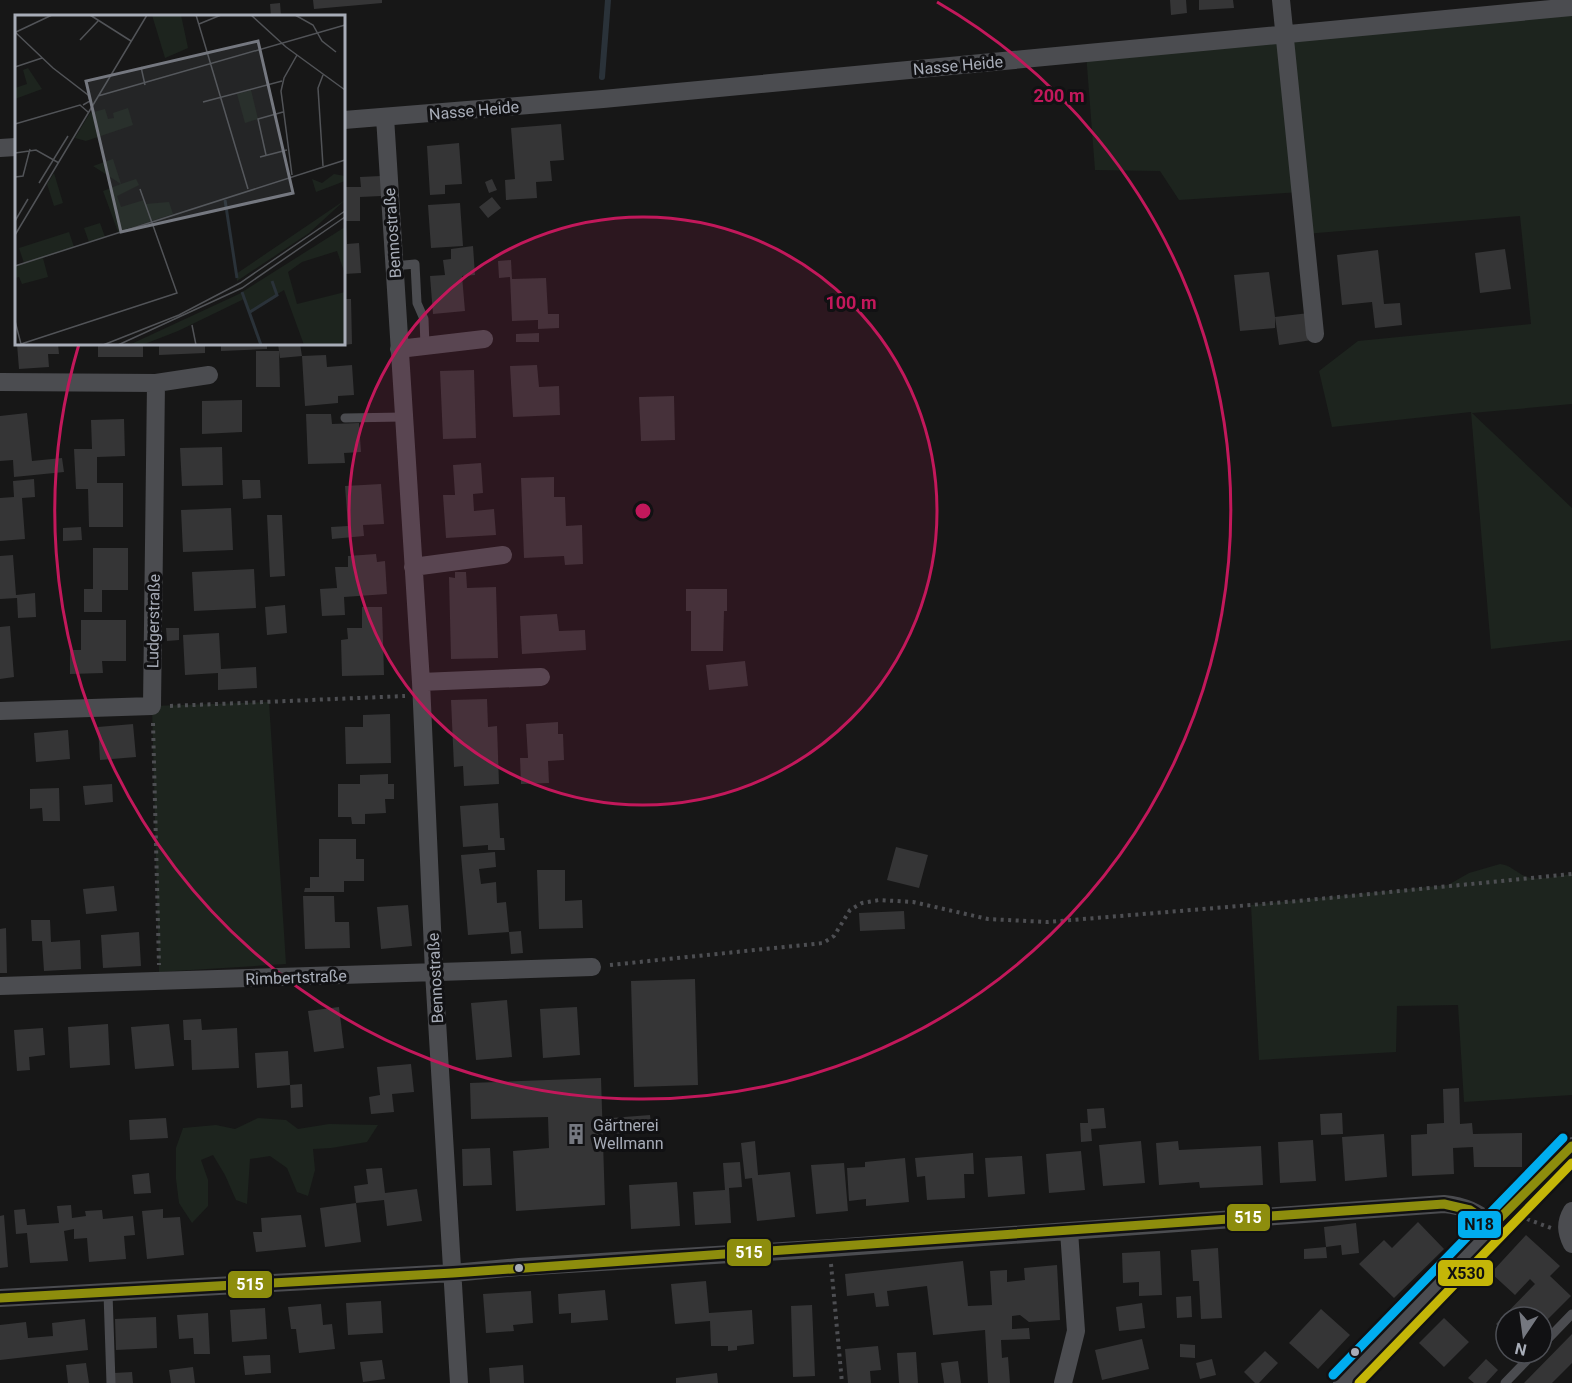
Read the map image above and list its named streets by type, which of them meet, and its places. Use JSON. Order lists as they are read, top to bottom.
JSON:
{
  "streets": {
    "street": [
      "Nasse Heide",
      "Bennostraße",
      "Ludgerstraße",
      "Rimbertstraße"
    ]
  },
  "crossings": [
    ["Nasse Heide", "Bennostraße"],
    ["Bennostraße", "Rimbertstraße"]
  ],
  "places": {
    "building": ["Gärtnerei Wellmann"]
  },
  "lines": ["transit line N18", "transit line 515", "transit line X530"],
  "north": "bottom",
  "rings": ["200 m", "100 m"]
}
